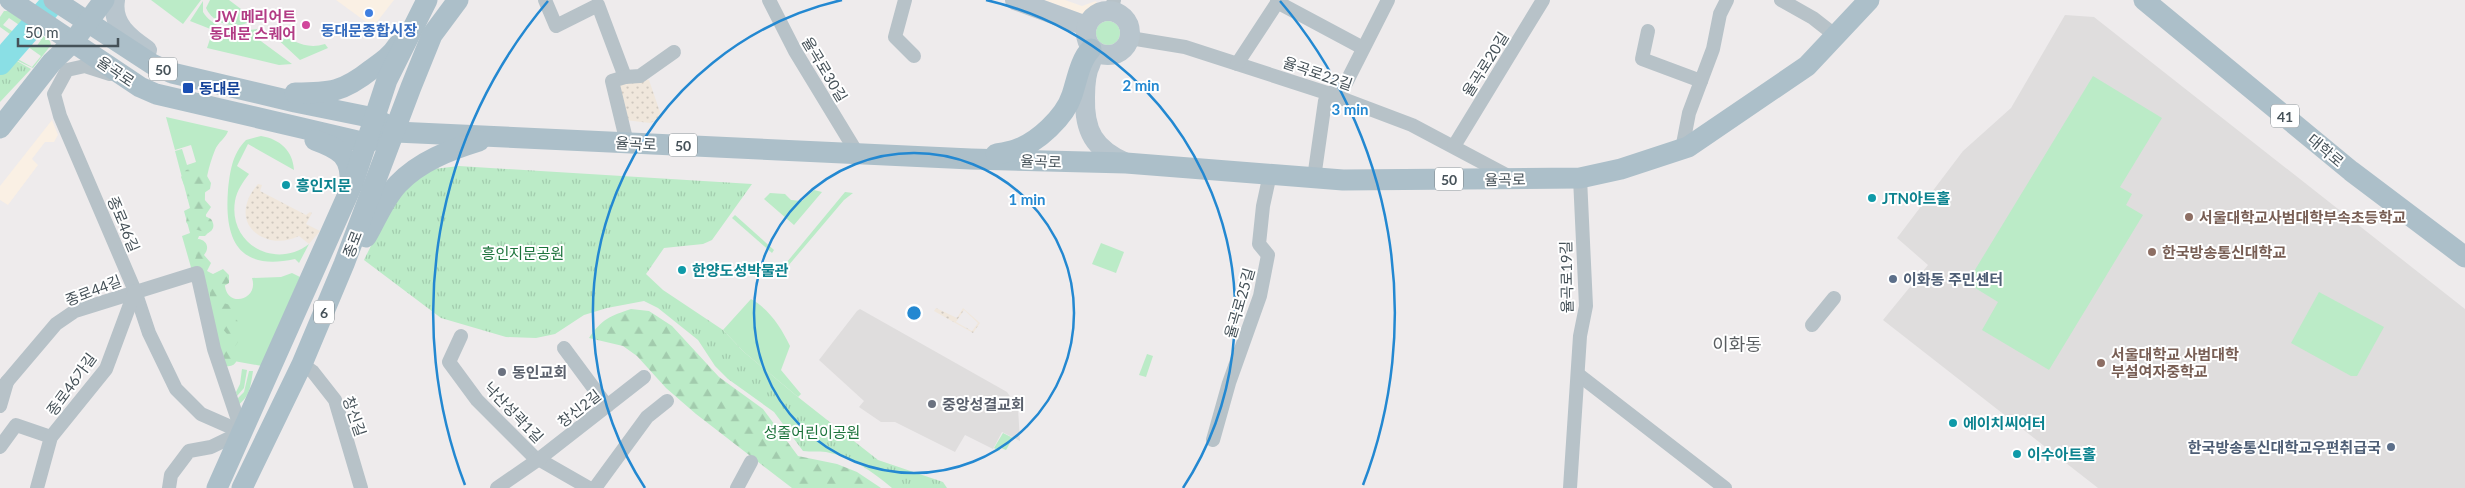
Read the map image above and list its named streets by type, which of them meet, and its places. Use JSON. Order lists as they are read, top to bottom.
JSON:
{
  "streets": {
    "main road": [
      "50",
      "율곡로",
      "41",
      "대학로",
      "종로",
      "6"
    ],
    "street": [
      "율곡로20길",
      "율곡로30길",
      "율곡로22길",
      "종로46길",
      "율곡로19길",
      "종로44길",
      "율곡로25길",
      "종로46가길",
      "창신2길",
      "낙산성곽1길",
      "창신길"
    ]
  },
  "crossings": [
    ["율곡로20길", "율곡로22길"],
    ["율곡로30길", "율곡로"],
    ["율곡로", "율곡로22길"],
    ["율곡로", "종로"],
    ["율곡로", "율곡로19길"],
    ["율곡로", "율곡로25길"],
    ["종로46길", "종로"],
    ["종로46길", "종로44길"],
    ["종로46길", "종로46가길"],
    ["종로", "종로44길"],
    ["종로", "창신길"],
    ["종로44길", "종로46가길"],
    ["창신2길", "낙산성곽1길"]
  ],
  "districts": ["이화동"],
  "parks": ["흥인지문공원", "성줄어린이공원"],
  "places": {
    "other": [
      "동대문종합시장",
      "JW 메리어트 동대문 스퀘어",
      "흥인지문",
      "JTN아트홀",
      "서울대학교사범대학부속초등학교",
      "한국방송통신대학교",
      "한양도성박물관",
      "이화동 주민센터",
      "서울대학교 사범대학 부설여자중학교",
      "동인교회",
      "중앙성결교회",
      "에이치씨어터",
      "한국방송통신대학교우편취급국",
      "이수아트홀"
    ],
    "transit": ["동대문"]
  },
  "scale_bar": "50 m",
  "rings": ["2 min", "3 min", "1 min"]
}
